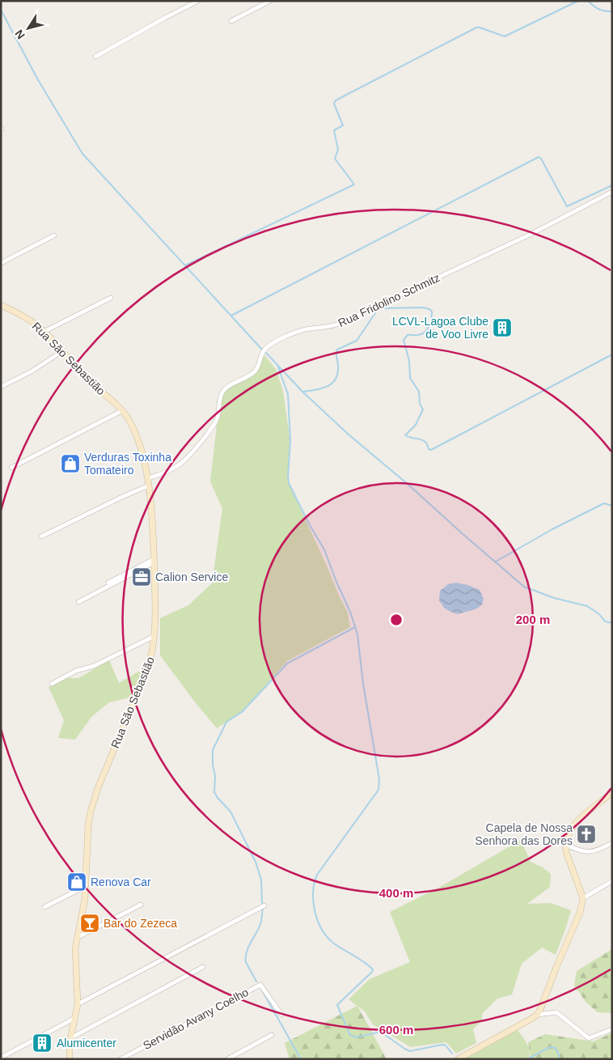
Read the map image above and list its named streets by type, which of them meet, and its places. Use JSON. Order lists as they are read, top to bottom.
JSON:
{
  "streets": {
    "main road": ["Rua São Sebastião"],
    "street": ["Rua Fridolino Schmitz", "Servidão Avany Coelho"]
  },
  "crossings": [
    ["Rua Fridolino Schmitz", "Rua São Sebastião"]
  ],
  "places": {
    "building": ["LCVL-Lagoa Clube de Voo Livre", "Alumicenter"],
    "shop": ["Verduras Toxinha Tomateiro", "Renova Car"],
    "office": ["Calion Service"],
    "church": ["Capela de Nossa Senhora das Dores"],
    "bar": ["Bar do Zezeca"]
  },
  "north": "bottom left",
  "rings": ["200 m", "400 m", "600 m"]
}
